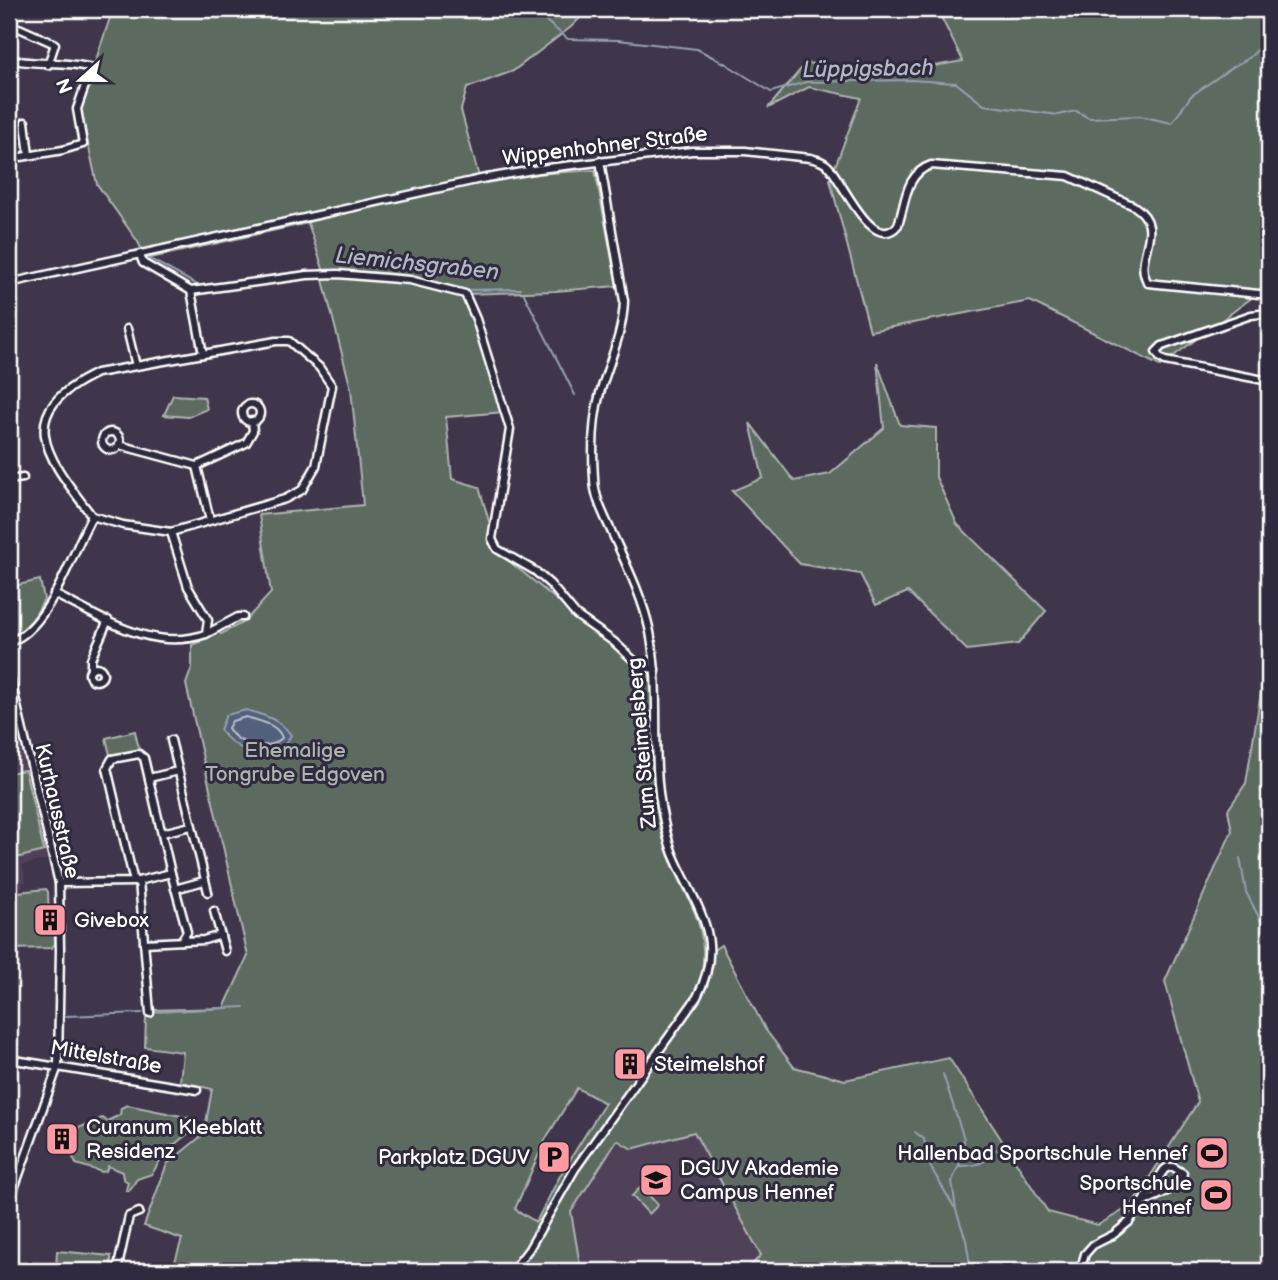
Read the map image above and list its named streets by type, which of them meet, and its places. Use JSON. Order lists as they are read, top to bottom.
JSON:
{
  "streets": {
    "street": [
      "Wippenhohner Straße",
      "Zum Steimelsberg",
      "Kurhausstraße",
      "Mittelstraße"
    ]
  },
  "crossings": [
    ["Wippenhohner Straße", "Zum Steimelsberg"],
    ["Kurhausstraße", "Mittelstraße"]
  ],
  "water": ["Lüppigsbach", "Liemichsgraben"],
  "parks": ["Ehemalige Tongrube Edgoven"],
  "places": {
    "building": ["Givebox", "Steimelshof", "Curanum Kleeblatt Residenz"],
    "sports": ["Hallenbad Sportschule Hennef", "Sportschule Hennef"],
    "parking": ["Parkplatz DGUV"],
    "school or university": ["DGUV Akademie Campus Hennef"]
  },
  "north": "left"
}
